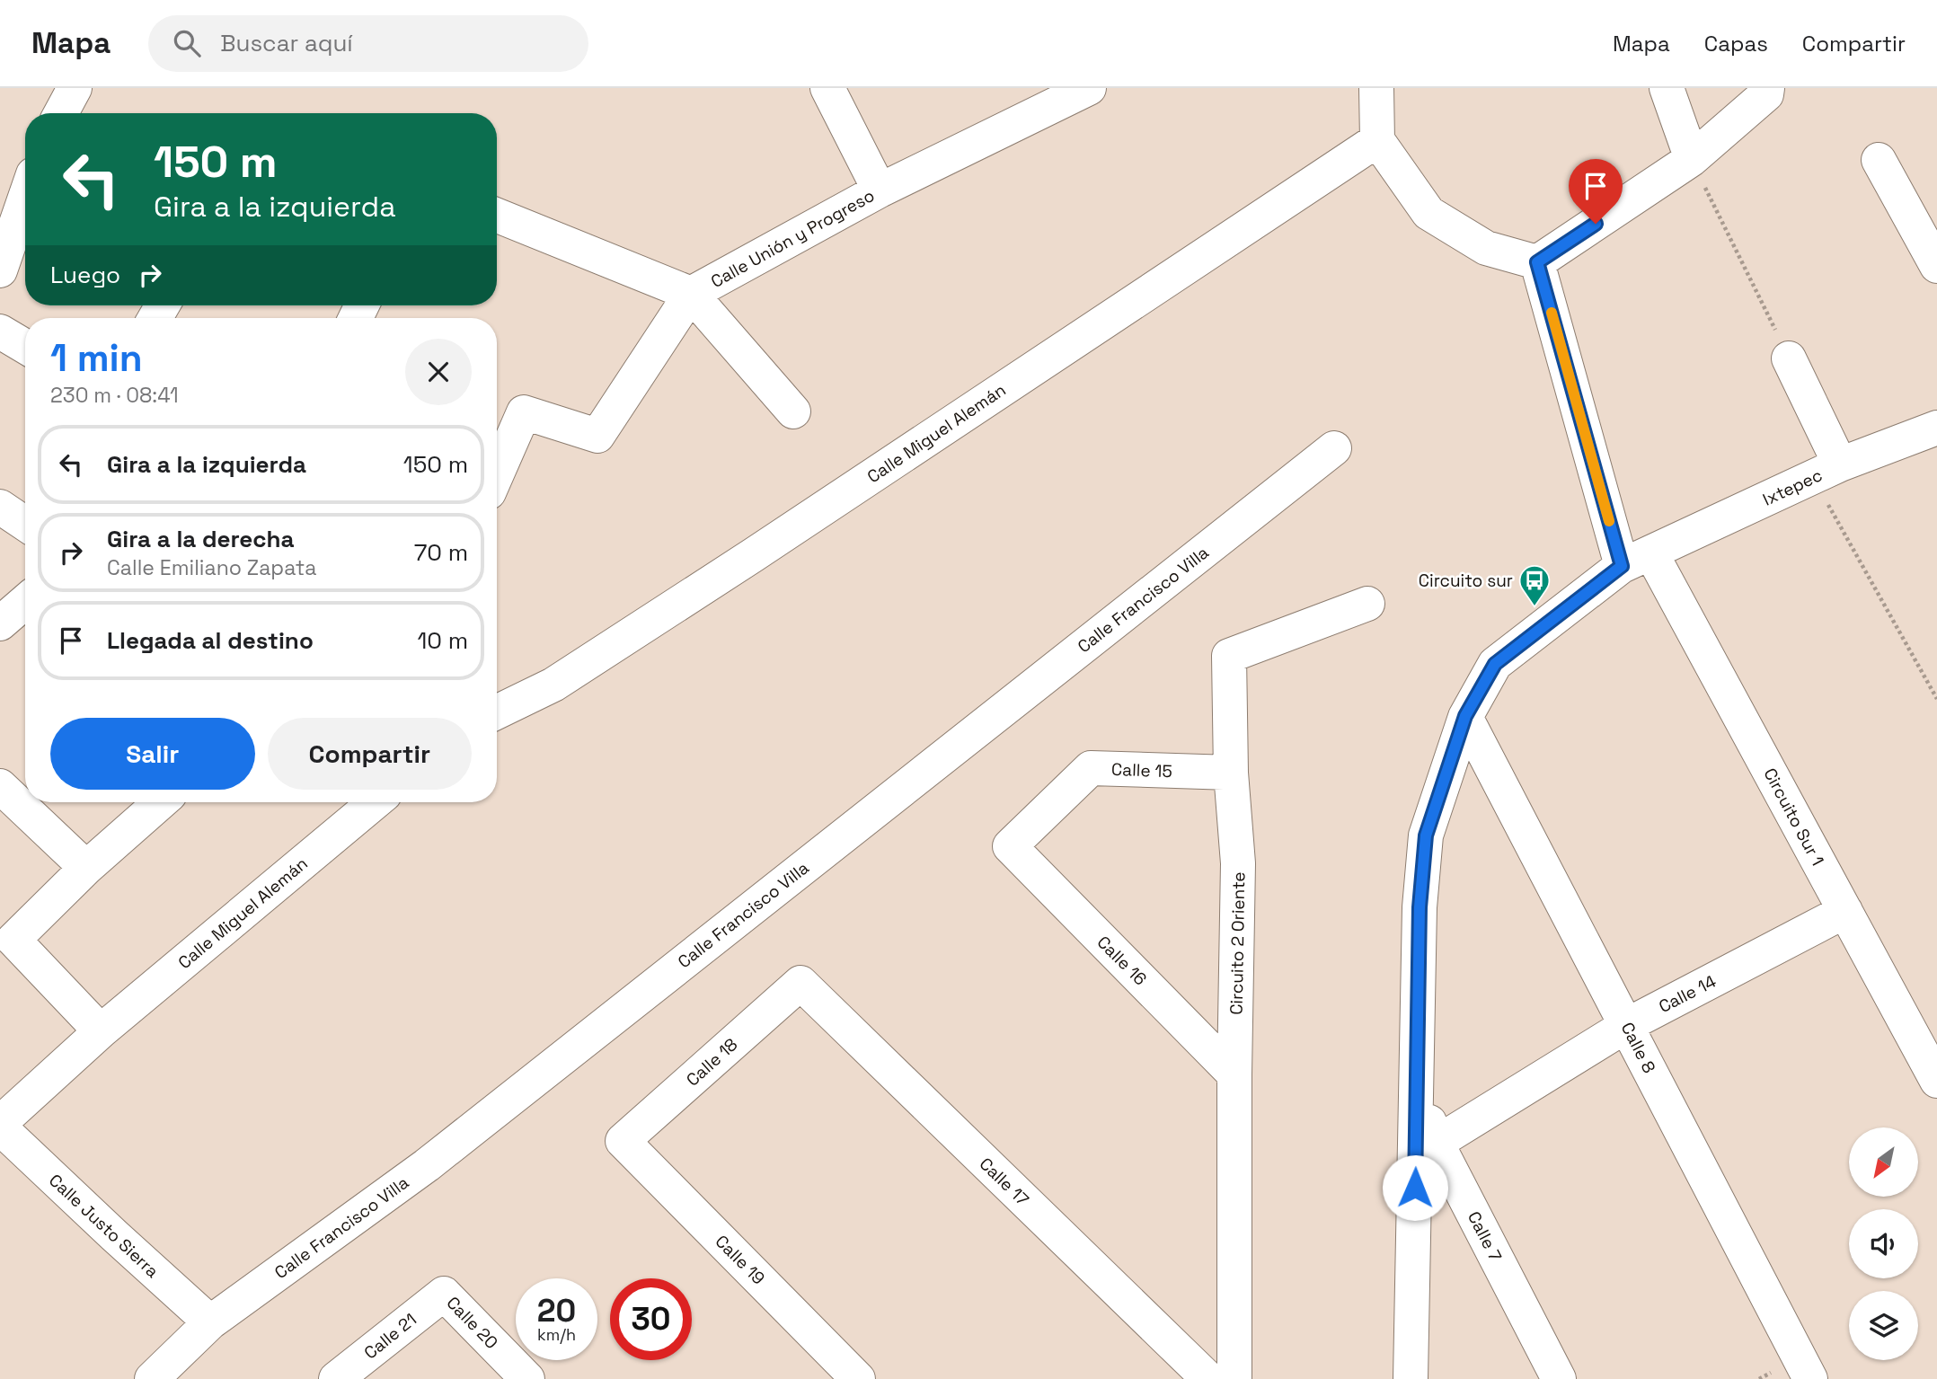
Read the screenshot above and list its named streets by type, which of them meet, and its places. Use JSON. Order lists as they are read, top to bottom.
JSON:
{
  "streets": {
    "street": [
      "Calle Unión y Progreso",
      "Calle Miguel Alemán",
      "Ixtepec",
      "Calle Francisco Villa",
      "Calle 15",
      "Circuito Sur 1",
      "Circuito 2 Oriente",
      "Calle 16",
      "Calle 14",
      "Calle 8",
      "Calle 18",
      "Calle 17",
      "Calle Justo Sierra",
      "Calle 7",
      "Calle 19",
      "Calle 20",
      "Calle 21"
    ]
  },
  "crossings": [
    ["Calle Miguel Alemán", "Calle Justo Sierra"],
    ["Ixtepec", "Circuito Sur 1"],
    ["Ixtepec", "Calle 8"],
    ["Ixtepec", "Calle 7"],
    ["Calle Francisco Villa", "Calle Justo Sierra"],
    ["Calle 15", "Circuito 2 Oriente"],
    ["Calle 15", "Calle 16"],
    ["Circuito Sur 1", "Calle 14"],
    ["Circuito 2 Oriente", "Calle 16"],
    ["Calle 14", "Calle 8"],
    ["Calle 14", "Calle 7"],
    ["Calle 18", "Calle 17"],
    ["Calle 18", "Calle 19"],
    ["Calle 20", "Calle 21"]
  ],
  "places": {
    "bus stop": ["Circuito sur"]
  },
  "north": "bottom left",
  "page": {
    "header": "Mapa",
    "search": "Buscar aquí",
    "nav": ["Mapa", "Capas", "Compartir"],
    "turn": ["150 m", "Gira a la izquierda"],
    "then": "Luego",
    "heading": ["1 min", "230 m · 08:41"],
    "list": [
      {
        "name": "Gira a la izquierda",
        "value": "150 m"
      },
      {
        "name": "Gira a la derecha",
        "note": "Calle Emiliano Zapata",
        "value": "70 m"
      },
      {
        "name": "Llegada al destino",
        "value": "10 m"
      }
    ],
    "buttons": ["Salir", "Compartir"],
    "speed": "20 km/h",
    "limit": "30"
  }
}
